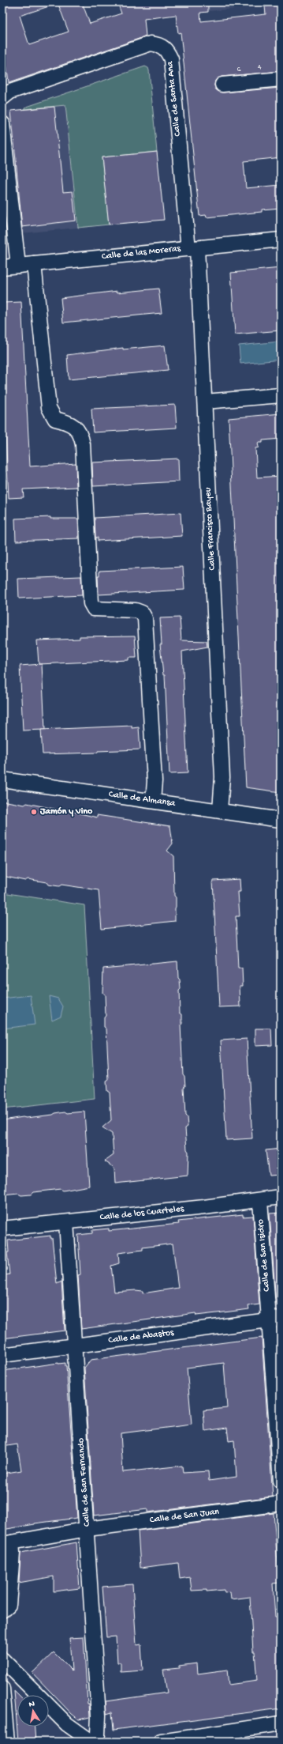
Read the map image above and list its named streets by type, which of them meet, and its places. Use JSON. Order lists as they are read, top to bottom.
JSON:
{
  "streets": {
    "street": [
      "Calle de Santa Ana",
      "Calle de las Moreras",
      "Calle Francisco Bayeu",
      "Calle de Almansa",
      "Calle de los Cuarteles",
      "Calle de San Isidro",
      "Calle de Abastos",
      "Calle de San Fernando",
      "Calle de San Juan"
    ]
  },
  "crossings": [
    ["Calle de Santa Ana", "Calle de las Moreras"],
    ["Calle de Santa Ana", "Calle Francisco Bayeu"],
    ["Calle de las Moreras", "Calle Francisco Bayeu"],
    ["Calle Francisco Bayeu", "Calle de Almansa"],
    ["Calle de los Cuarteles", "Calle de San Isidro"],
    ["Calle de los Cuarteles", "Calle de San Fernando"],
    ["Calle de San Isidro", "Calle de Abastos"],
    ["Calle de Abastos", "Calle de San Fernando"],
    ["Calle de San Fernando", "Calle de San Juan"]
  ],
  "places": ["Jamón y Vino"],
  "house_numbers": ["4", "6"],
  "north": "top"
}
